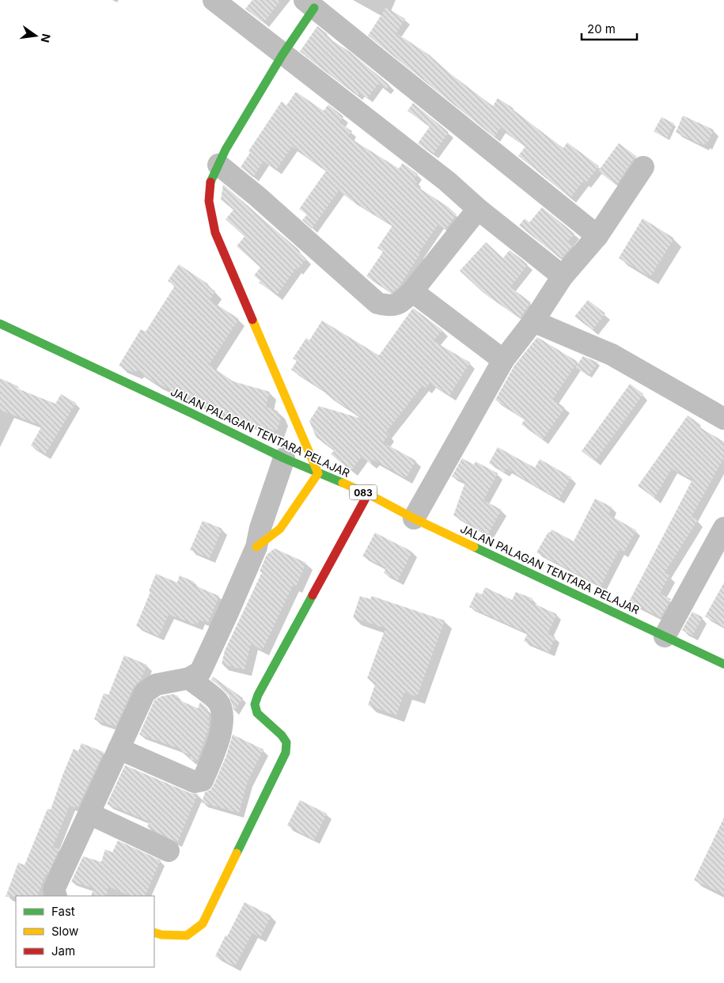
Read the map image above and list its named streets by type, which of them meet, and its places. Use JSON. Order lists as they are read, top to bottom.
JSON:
{
  "streets": {
    "street": ["JALAN PALAGAN TENTARA PELAJAR", "083"]
  },
  "legend": ["Fast", "Slow", "Jam"],
  "scale_bar": "20 m",
  "north": "right"
}
